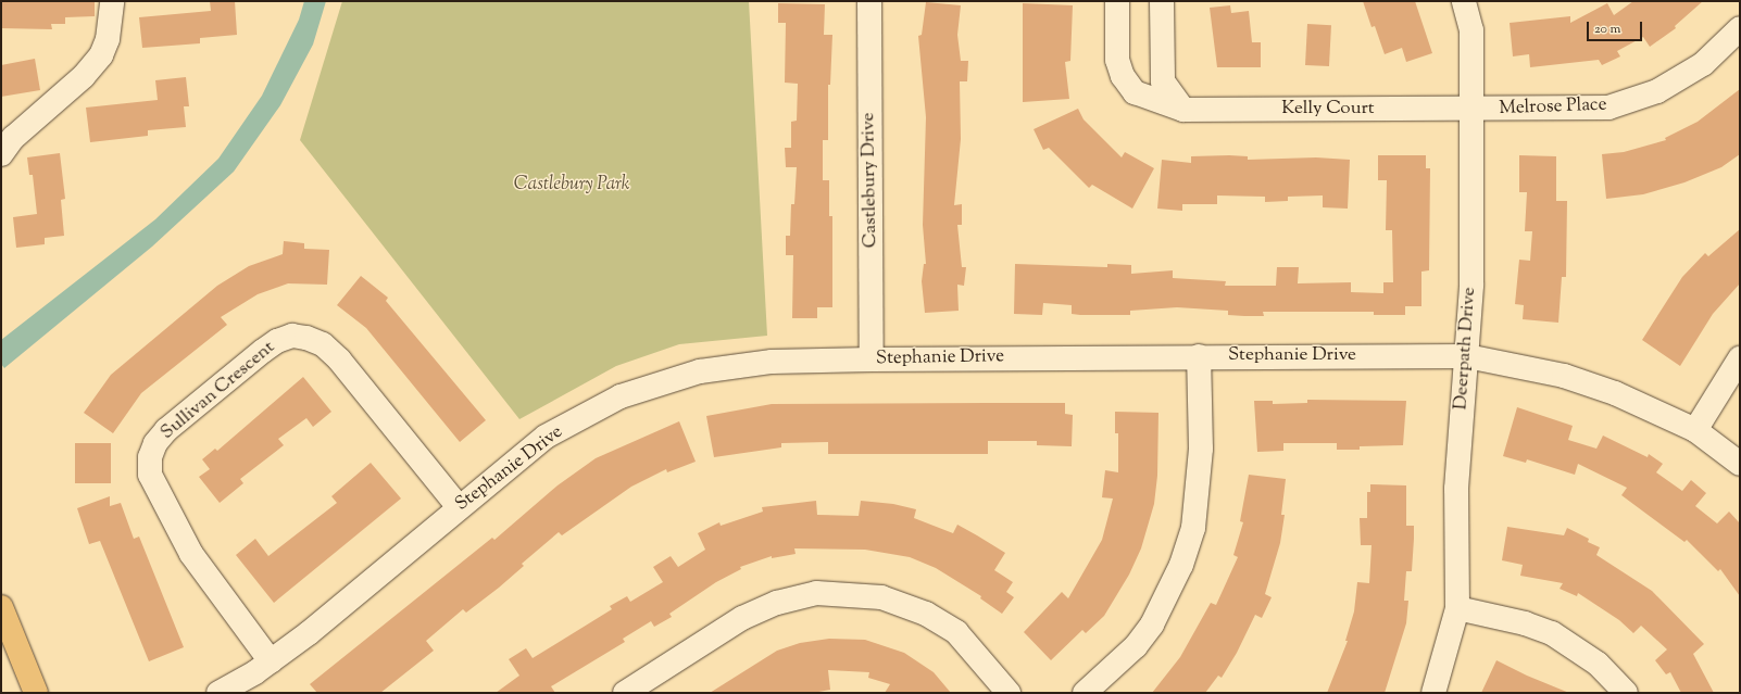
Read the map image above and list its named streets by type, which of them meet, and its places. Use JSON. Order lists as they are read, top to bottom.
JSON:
{
  "streets": {
    "street": [
      "Melrose Place",
      "Kelly Court",
      "Castlebury Drive",
      "Deerpath Drive",
      "Stephanie Drive",
      "Sullivan Crescent"
    ]
  },
  "crossings": [
    ["Melrose Place", "Kelly Court"],
    ["Melrose Place", "Deerpath Drive"],
    ["Kelly Court", "Deerpath Drive"],
    ["Castlebury Drive", "Stephanie Drive"],
    ["Deerpath Drive", "Stephanie Drive"],
    ["Stephanie Drive", "Sullivan Crescent"]
  ],
  "parks": ["Castlebury Park"],
  "scale_bar": "20 m"
}
